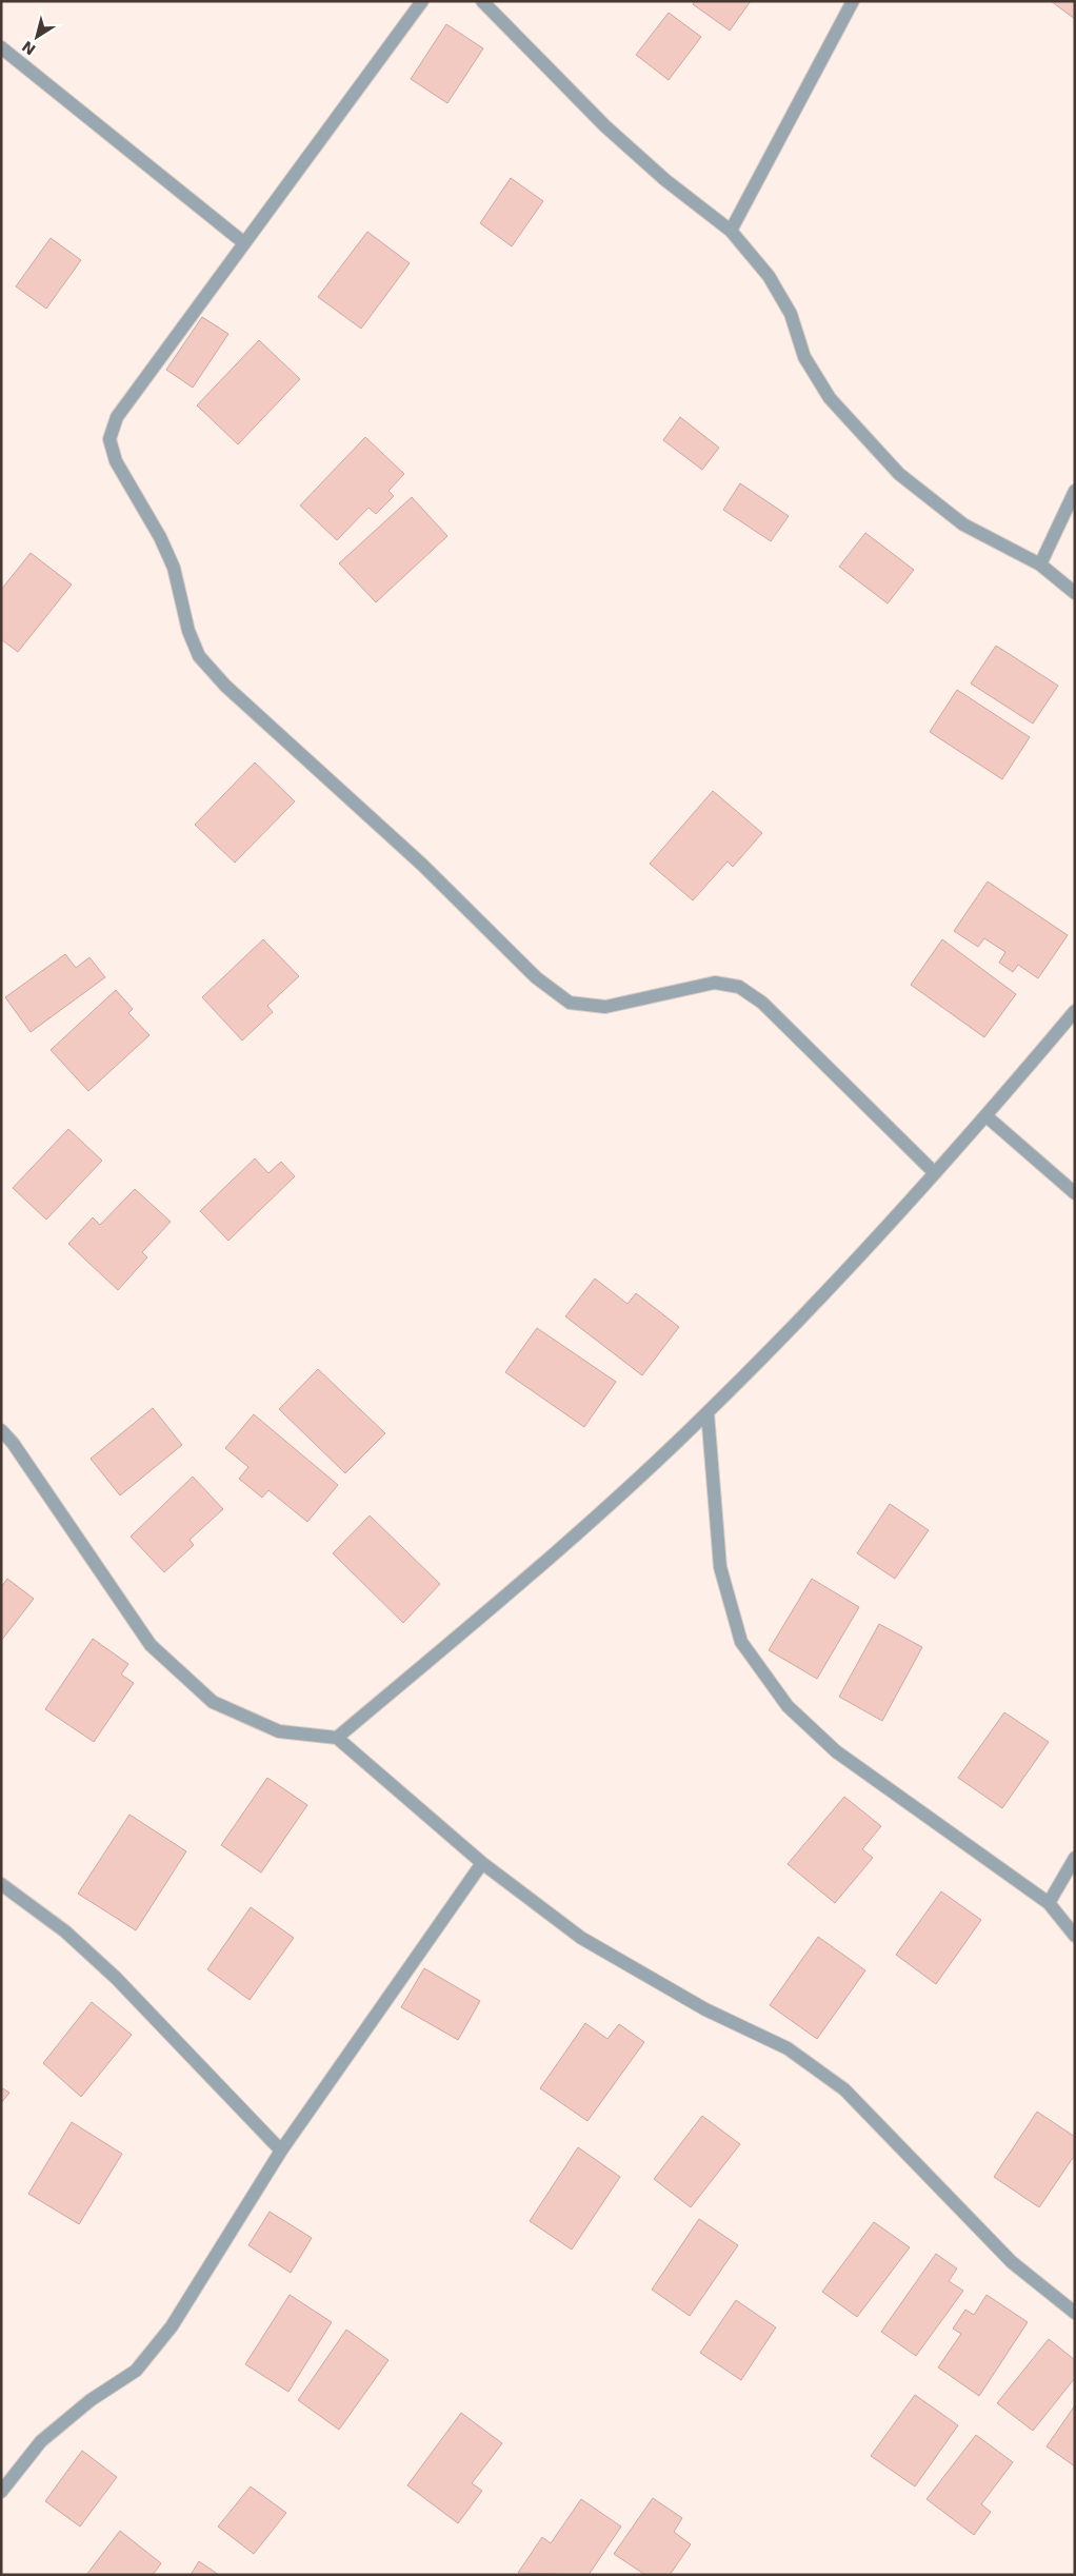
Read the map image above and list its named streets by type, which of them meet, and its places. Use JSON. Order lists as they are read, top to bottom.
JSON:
{
  "north": "bottom left"
}
